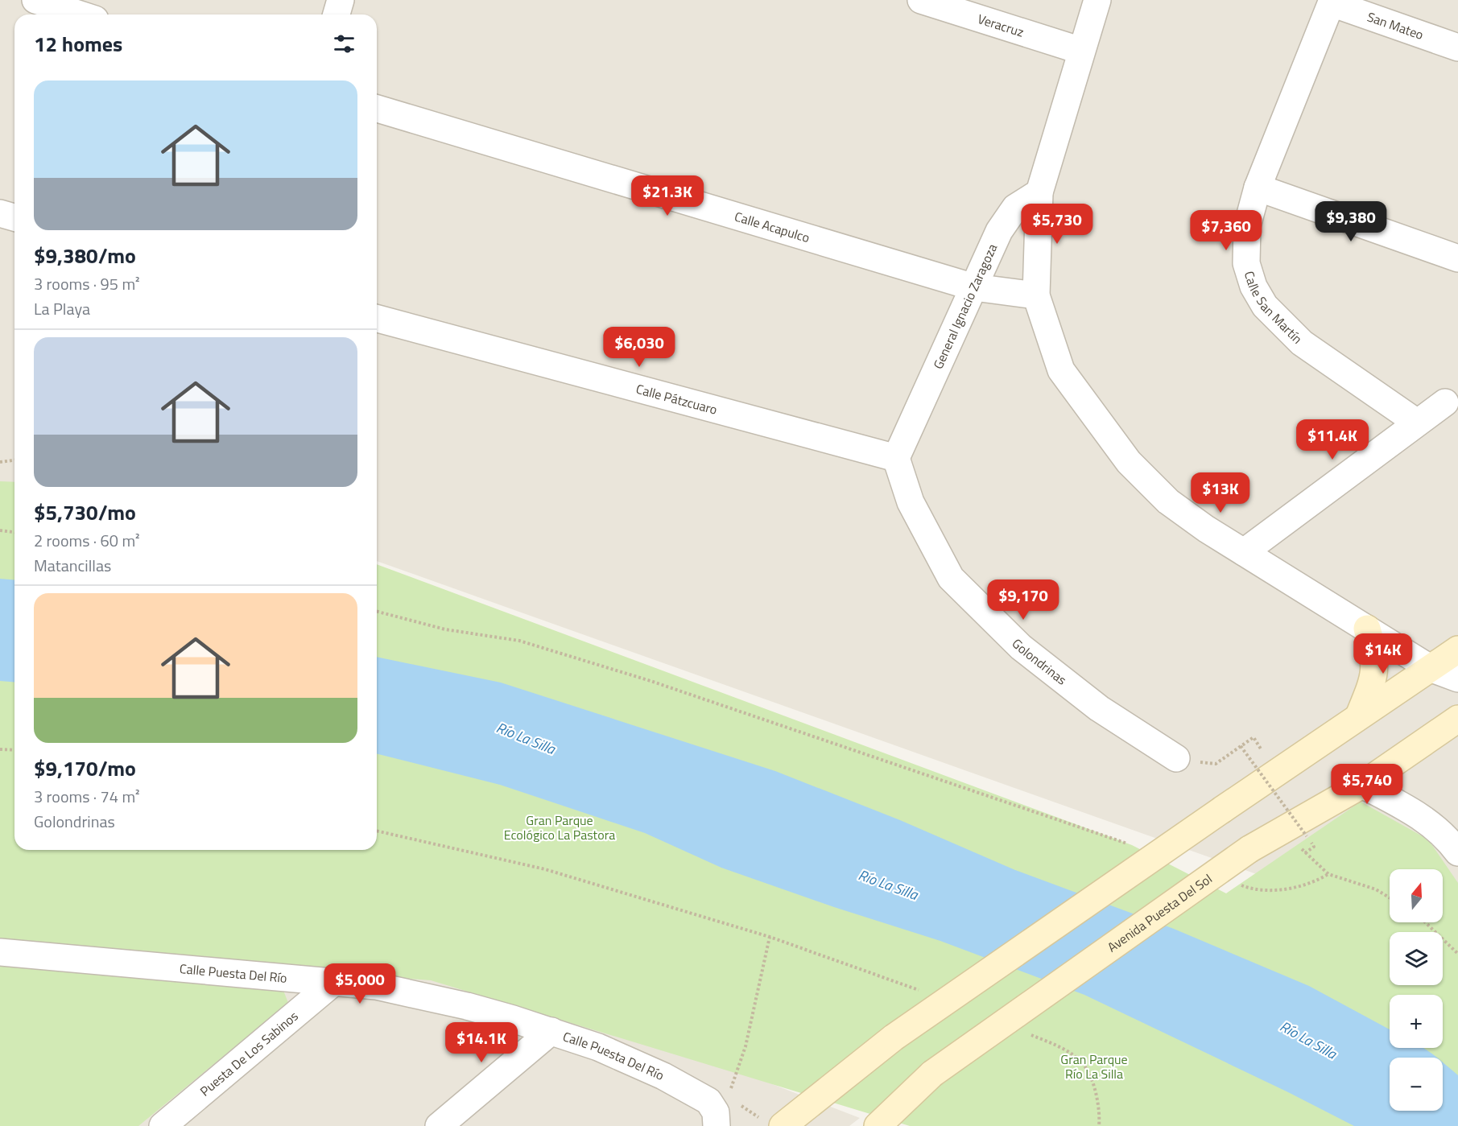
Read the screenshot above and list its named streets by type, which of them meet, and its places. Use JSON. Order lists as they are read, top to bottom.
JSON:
{
  "streets": {
    "main road": ["Avenida Puesta Del Sol"],
    "street": [
      "Veracruz",
      "San Mateo",
      "Calle Acapulco",
      "Calle San Martín",
      "General Ignacio Zaragoza",
      "Calle Pátzcuaro",
      "Golondrinas",
      "Calle Puesta Del Río",
      "Puesta De Los Sabinos"
    ]
  },
  "crossings": [
    ["San Mateo", "Calle San Martín"],
    ["Calle Acapulco", "General Ignacio Zaragoza"],
    ["General Ignacio Zaragoza", "Calle Pátzcuaro"],
    ["General Ignacio Zaragoza", "Golondrinas"],
    ["Calle Pátzcuaro", "Golondrinas"],
    ["Calle Puesta Del Río", "Puesta De Los Sabinos"]
  ],
  "water": ["Río La Silla"],
  "parks": ["Gran Parque Ecológico La Pastora", "Gran Parque Río La Silla"],
  "north": "top",
  "page": {
    "heading": "12 homes",
    "list": [
      {
        "name": "$9,380/mo",
        "note": "3 rooms · 95 m² · La Playa"
      },
      {
        "name": "$5,730/mo",
        "note": "2 rooms · 60 m² · Matancillas"
      },
      {
        "name": "$9,170/mo",
        "note": "3 rooms · 74 m² · Golondrinas"
      }
    ],
    "price": [
      "$21.3K",
      "$9,380",
      "$5,730",
      "$7,360",
      "$6,030",
      "$11.4K",
      "$13K",
      "$9,170",
      "$14K",
      "$5,740",
      "$5,000",
      "$14.1K"
    ],
    "map_buttons": ["+", "−"]
  }
}
